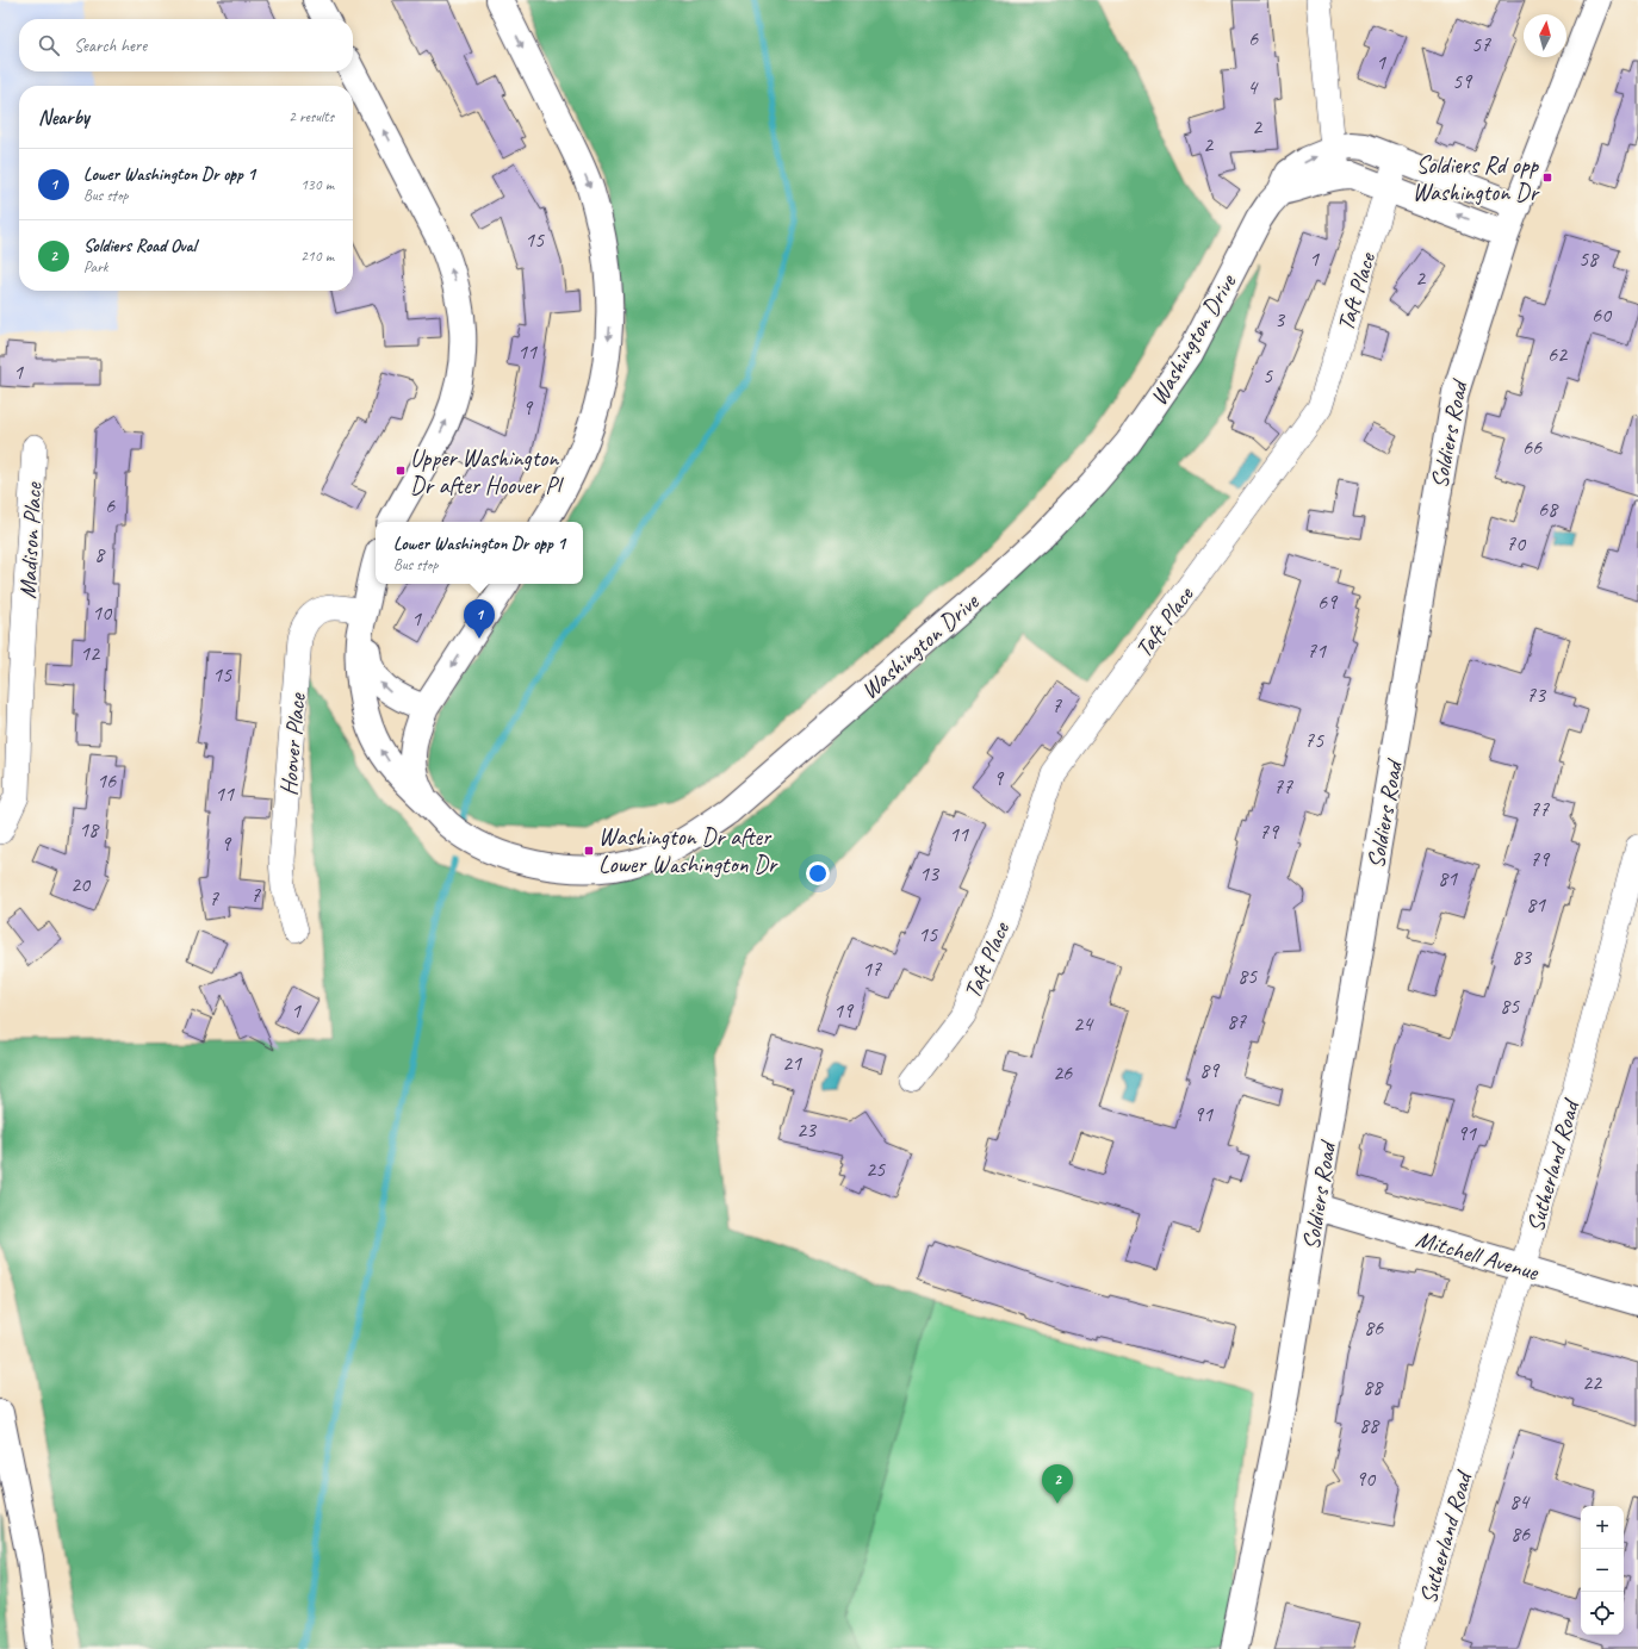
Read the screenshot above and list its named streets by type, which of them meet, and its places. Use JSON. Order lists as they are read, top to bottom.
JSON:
{
  "streets": {
    "street": [
      "Taft Place",
      "Washington Drive",
      "Soldiers Road",
      "Madison Place",
      "Hoover Place",
      "Sutherland Road",
      "Mitchell Avenue"
    ]
  },
  "crossings": [
    ["Taft Place", "Washington Drive"],
    ["Washington Drive", "Soldiers Road"],
    ["Washington Drive", "Hoover Place"],
    ["Soldiers Road", "Mitchell Avenue"],
    ["Sutherland Road", "Mitchell Avenue"]
  ],
  "places": {
    "transit": ["Soldiers Rd opp Washington Dr", "Upper Washington Dr after Hoover Pl", "Washington Dr after Lower Washington Dr"]
  },
  "house_numbers": [
    "6",
    "57",
    "1",
    "59",
    "4",
    "2",
    "2",
    "15",
    "1",
    "58",
    "2",
    "60",
    "3",
    "11",
    "62",
    "1",
    "5",
    "9",
    "66",
    "6",
    "68",
    "70",
    "8",
    "69",
    "10",
    "1",
    "71",
    "12",
    "15",
    "73",
    "7",
    "75",
    "9",
    "16",
    "77",
    "11",
    "77",
    "18",
    "79",
    "11",
    "9",
    "79",
    "13",
    "81",
    "20",
    "7",
    "7",
    "81",
    "15",
    "83",
    "17",
    "85",
    "85",
    "1",
    "19",
    "87",
    "24",
    "21",
    "89",
    "26",
    "91",
    "23",
    "91",
    "25",
    "86",
    "22",
    "88",
    "88",
    "90",
    "84",
    "86"
  ],
  "north": "top",
  "page": {
    "search": "Search here",
    "heading": ["Nearby", "2 results"],
    "list": [
      {
        "mark": "1",
        "name": "Lower Washington Dr opp 1",
        "note": "Bus stop",
        "value": "130 m"
      },
      {
        "mark": "2",
        "name": "Soldiers Road Oval",
        "note": "Park",
        "value": "210 m"
      }
    ],
    "popup": ["Lower Washington Dr opp 1", "Bus stop"],
    "pins": ["1", "2"],
    "map_buttons": ["+", "−"]
  }
}
